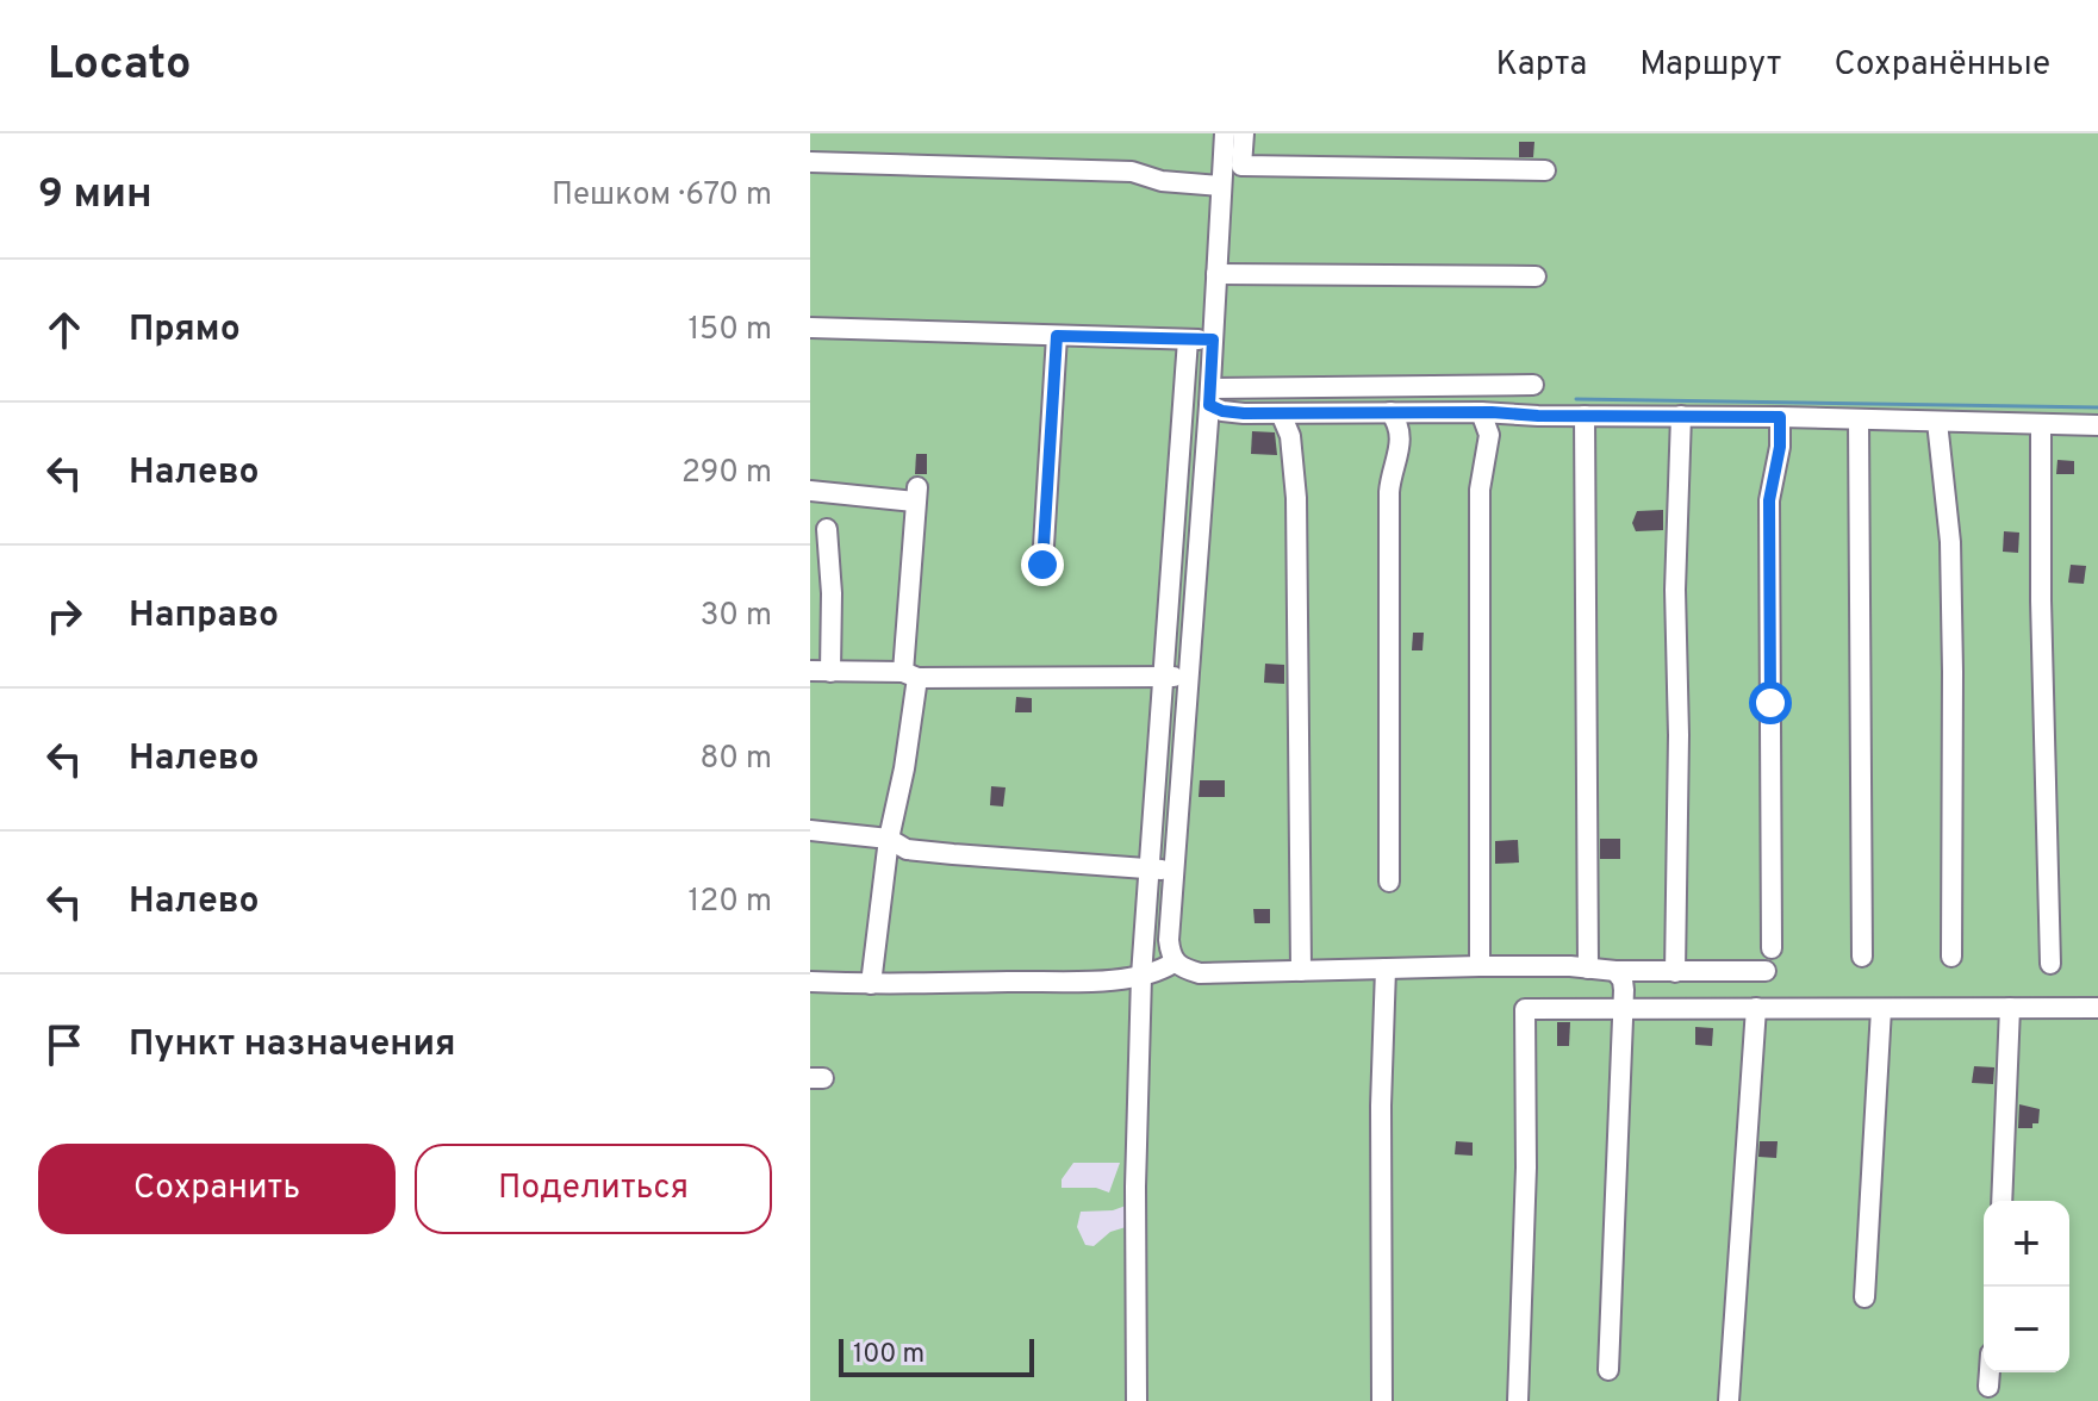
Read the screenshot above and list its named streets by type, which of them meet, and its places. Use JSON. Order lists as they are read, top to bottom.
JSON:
{
  "scale_bar": "100 m",
  "page": {
    "header": "Locato",
    "nav": ["Карта", "Маршрут", "Сохранённые"],
    "heading": ["9 мин", "Пешком · 670 m"],
    "list": [
      ["Прямо", "150 m"],
      ["Налево", "290 m"],
      ["Направо", "30 m"],
      ["Налево", "80 m"],
      ["Налево", "120 m"],
      "Пункт назначения"
    ],
    "buttons": ["Сохранить", "Поделиться"],
    "map_buttons": ["+", "−"],
    "scale": "100 m"
  }
}
